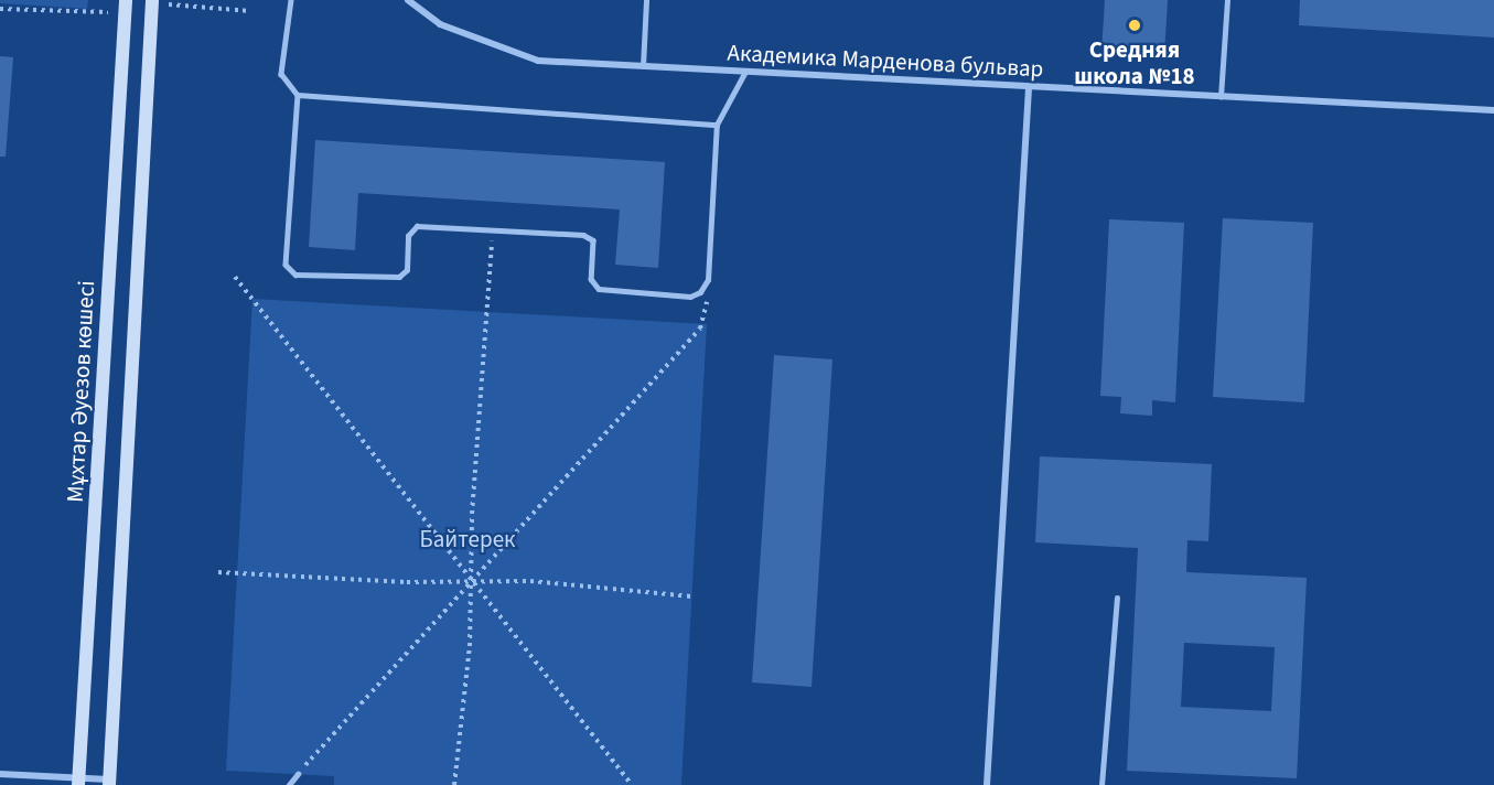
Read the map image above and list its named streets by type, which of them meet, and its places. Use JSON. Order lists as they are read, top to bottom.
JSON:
{
  "streets": {
    "main road": ["Мұхтар Әуезов көшесі"],
    "street": ["Академика Марденова бульвар"]
  },
  "parks": ["Байтерек"],
  "places": ["Средняя школа №18"]
}
